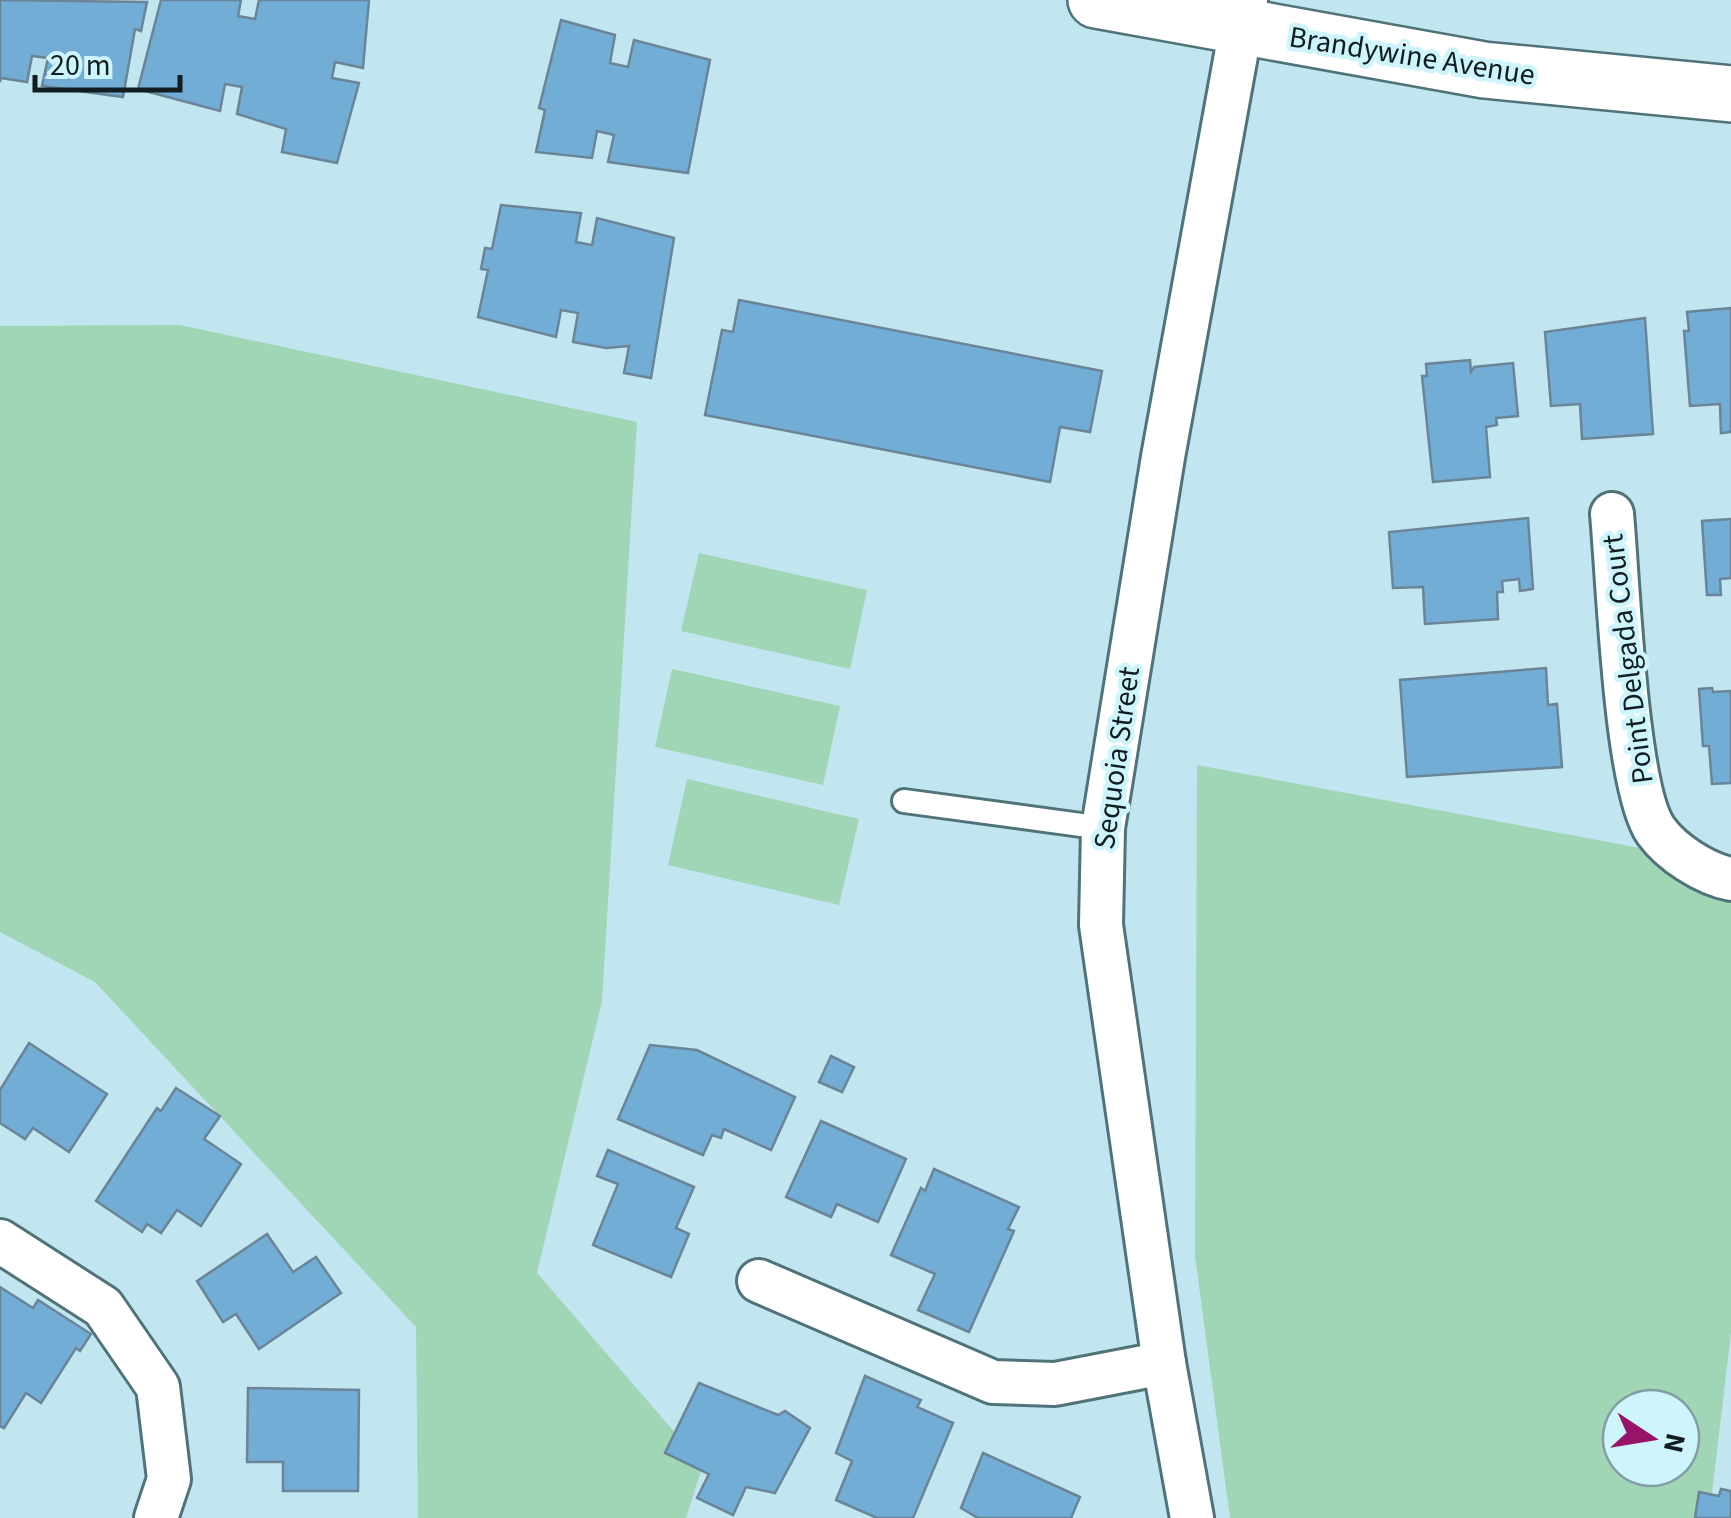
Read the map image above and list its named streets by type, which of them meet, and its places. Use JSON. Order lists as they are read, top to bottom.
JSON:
{
  "streets": {
    "street": ["Brandywine Avenue", "Point Delgada Court", "Sequoia Street"]
  },
  "crossings": [
    ["Brandywine Avenue", "Sequoia Street"]
  ],
  "scale_bar": "20 m",
  "north": "right"
}
